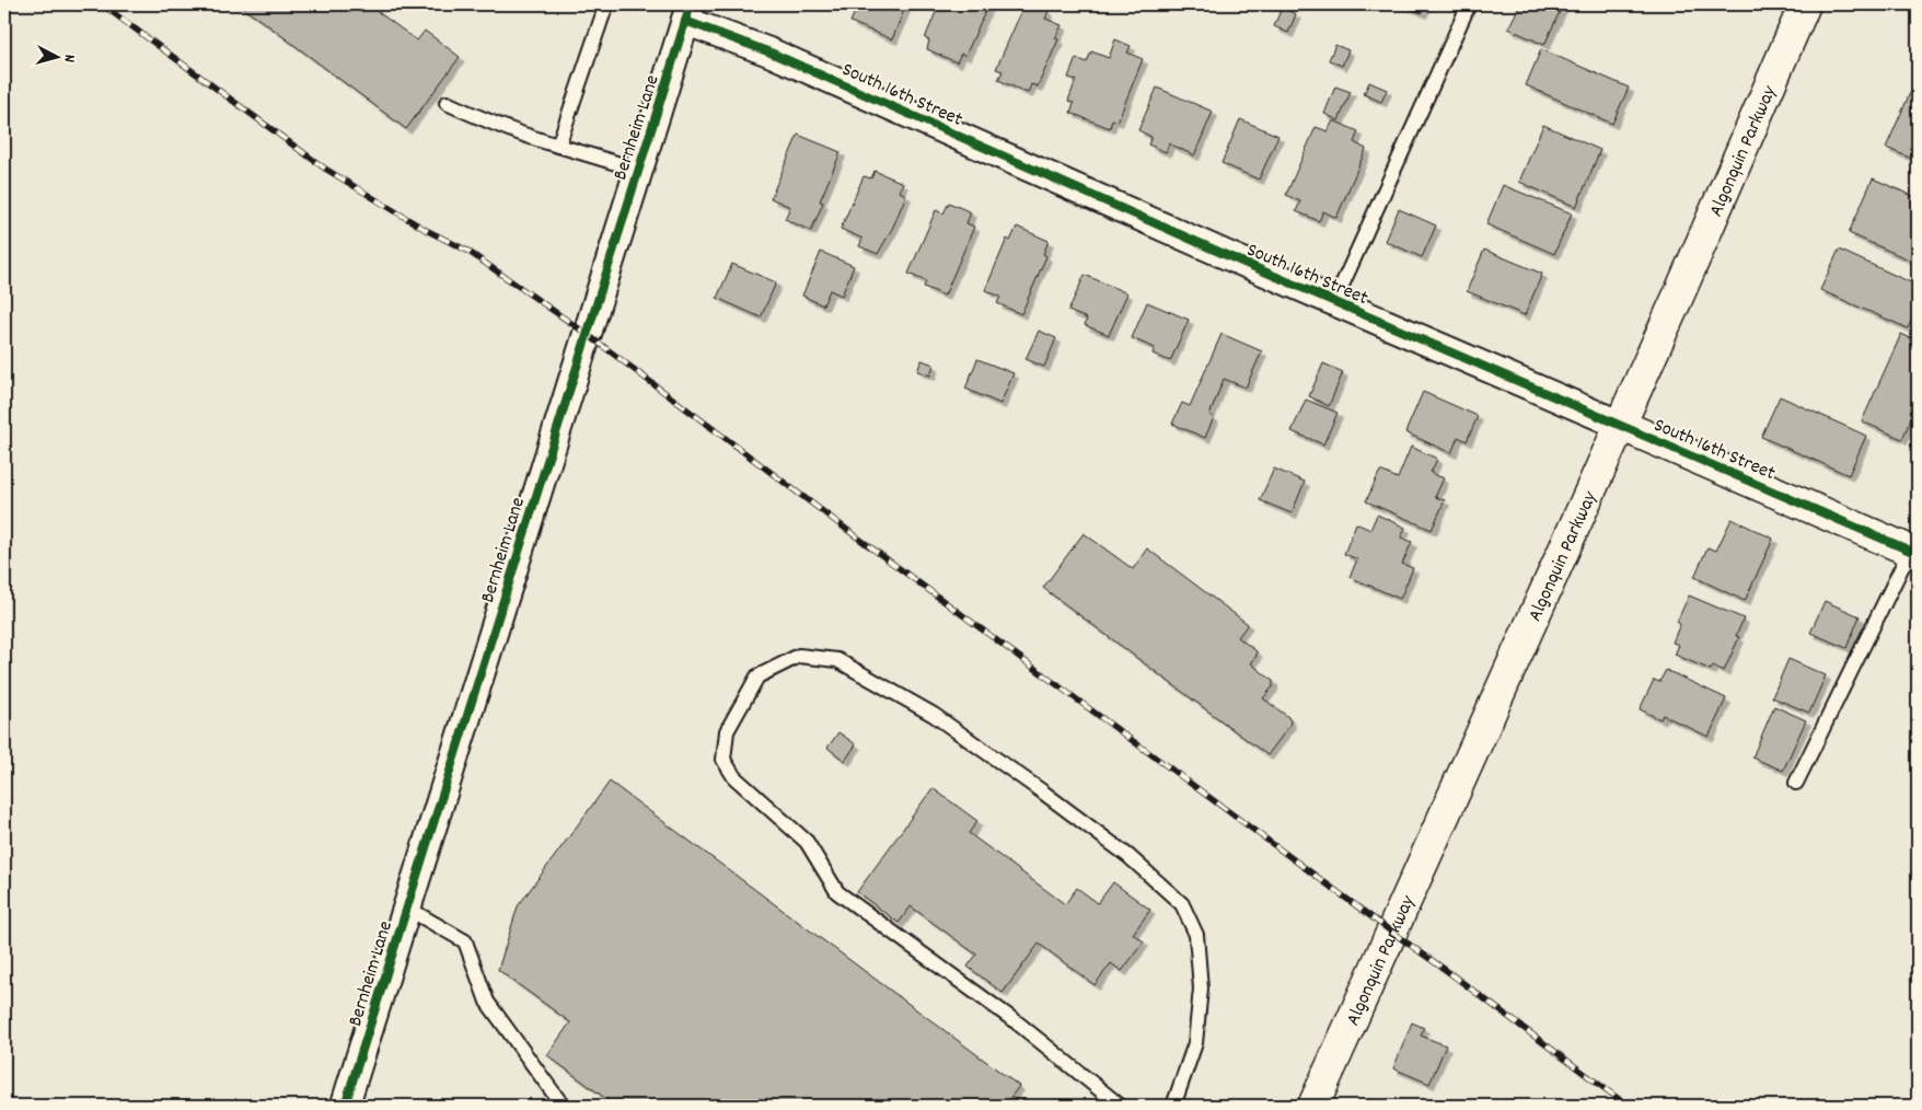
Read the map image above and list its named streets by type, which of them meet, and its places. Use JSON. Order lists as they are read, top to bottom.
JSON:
{
  "streets": {
    "main road": ["South 16th Street", "Algonquin Parkway"],
    "street": ["Bernheim Lane"]
  },
  "crossings": [
    ["South 16th Street", "Bernheim Lane"],
    ["South 16th Street", "Algonquin Parkway"]
  ],
  "north": "right"
}
